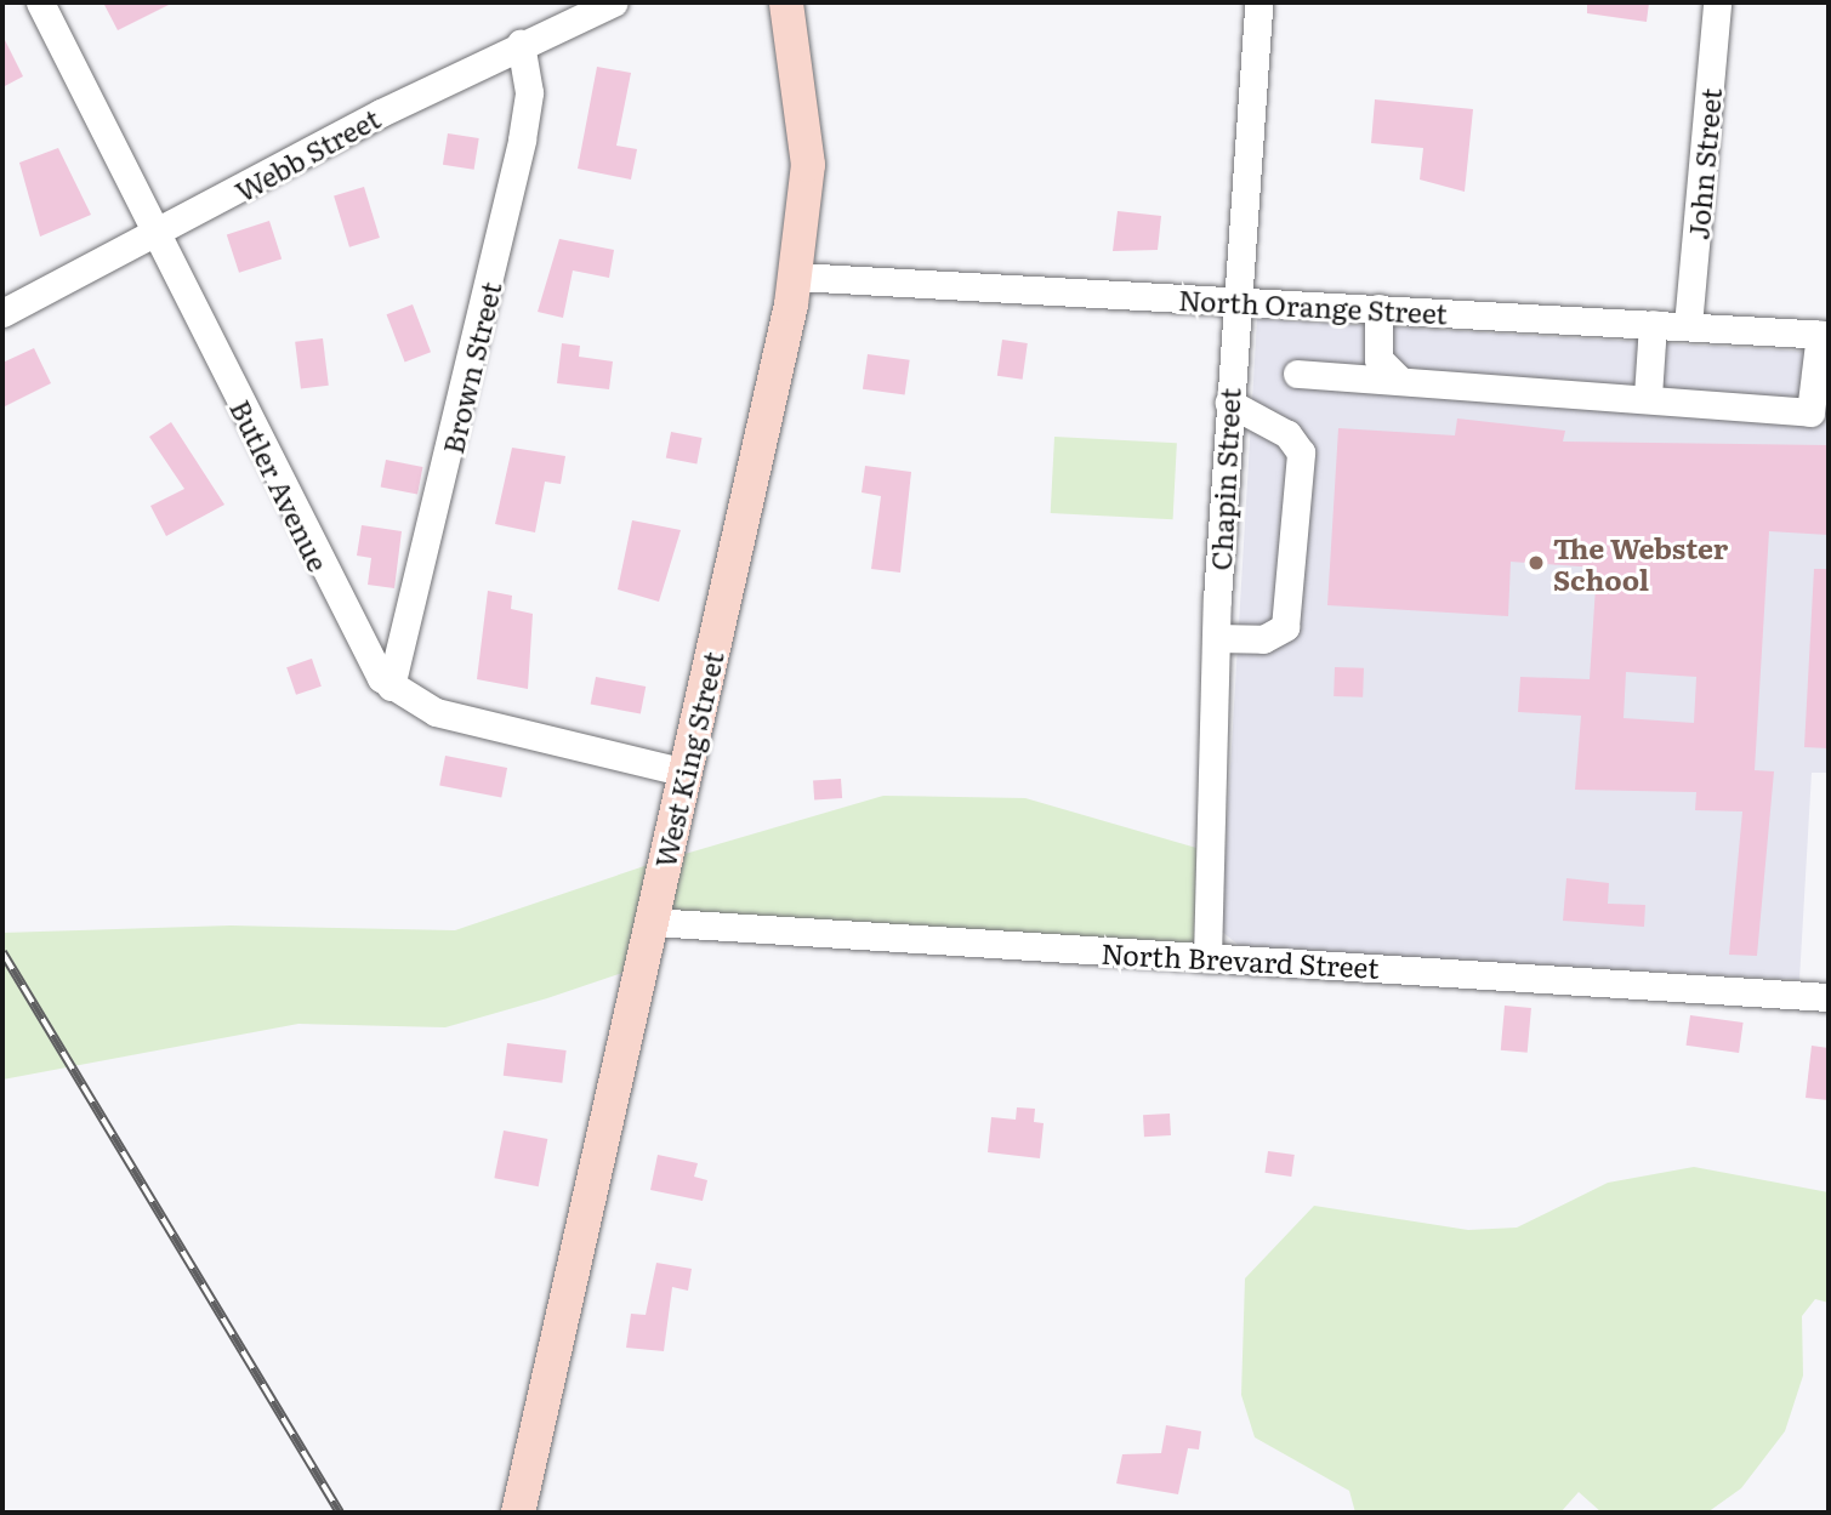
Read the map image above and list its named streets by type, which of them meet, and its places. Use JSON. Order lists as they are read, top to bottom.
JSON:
{
  "streets": {
    "main road": ["West King Street"],
    "street": [
      "Webb Street",
      "John Street",
      "North Orange Street",
      "Brown Street",
      "Chapin Street",
      "Butler Avenue",
      "North Brevard Street"
    ]
  },
  "crossings": [
    ["Webb Street", "Brown Street"],
    ["Webb Street", "Butler Avenue"],
    ["John Street", "North Orange Street"],
    ["North Orange Street", "Chapin Street"],
    ["North Orange Street", "West King Street"],
    ["Brown Street", "Butler Avenue"],
    ["Chapin Street", "North Brevard Street"],
    ["Butler Avenue", "West King Street"],
    ["West King Street", "North Brevard Street"]
  ],
  "places": ["The Webster School"]
}
